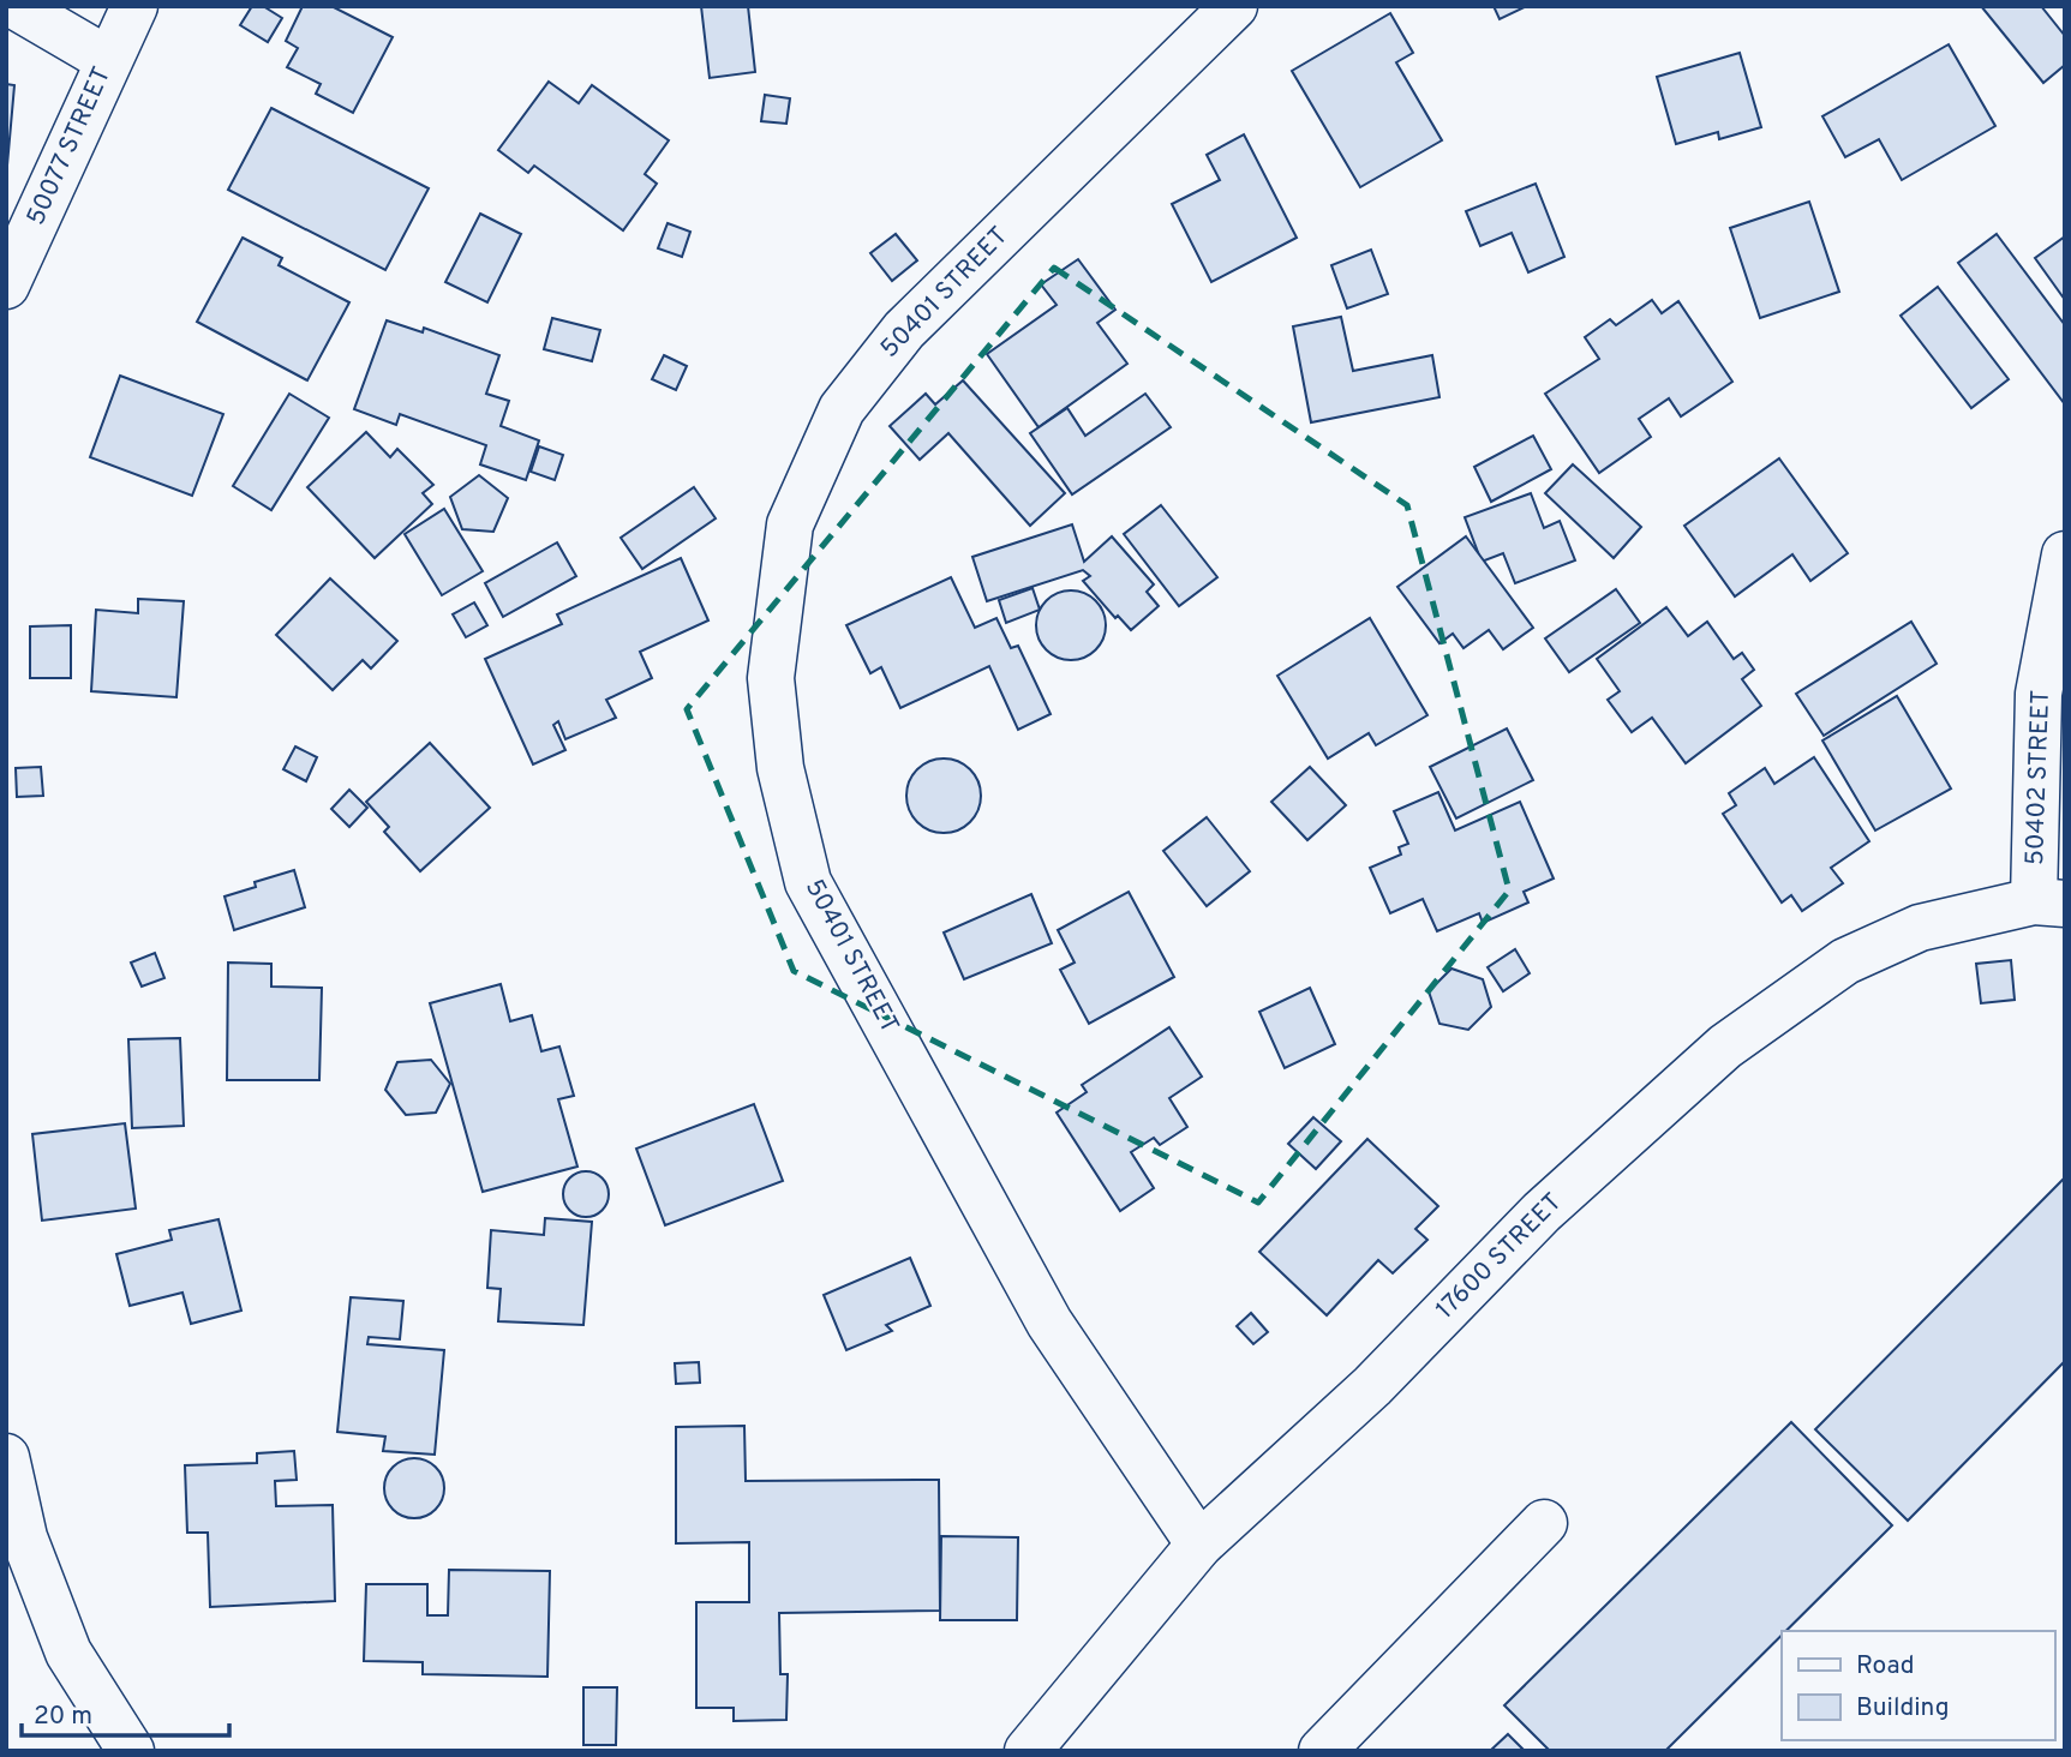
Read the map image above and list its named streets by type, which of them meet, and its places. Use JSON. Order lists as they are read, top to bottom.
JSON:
{
  "streets": {
    "street": [
      "50077 STREET",
      "50401 STREET",
      "50402 STREET",
      "17600 STREET"
    ]
  },
  "crossings": [
    ["50401 STREET", "17600 STREET"],
    ["50402 STREET", "17600 STREET"]
  ],
  "legend": ["Road", "Building"],
  "scale_bar": "20 m"
}
